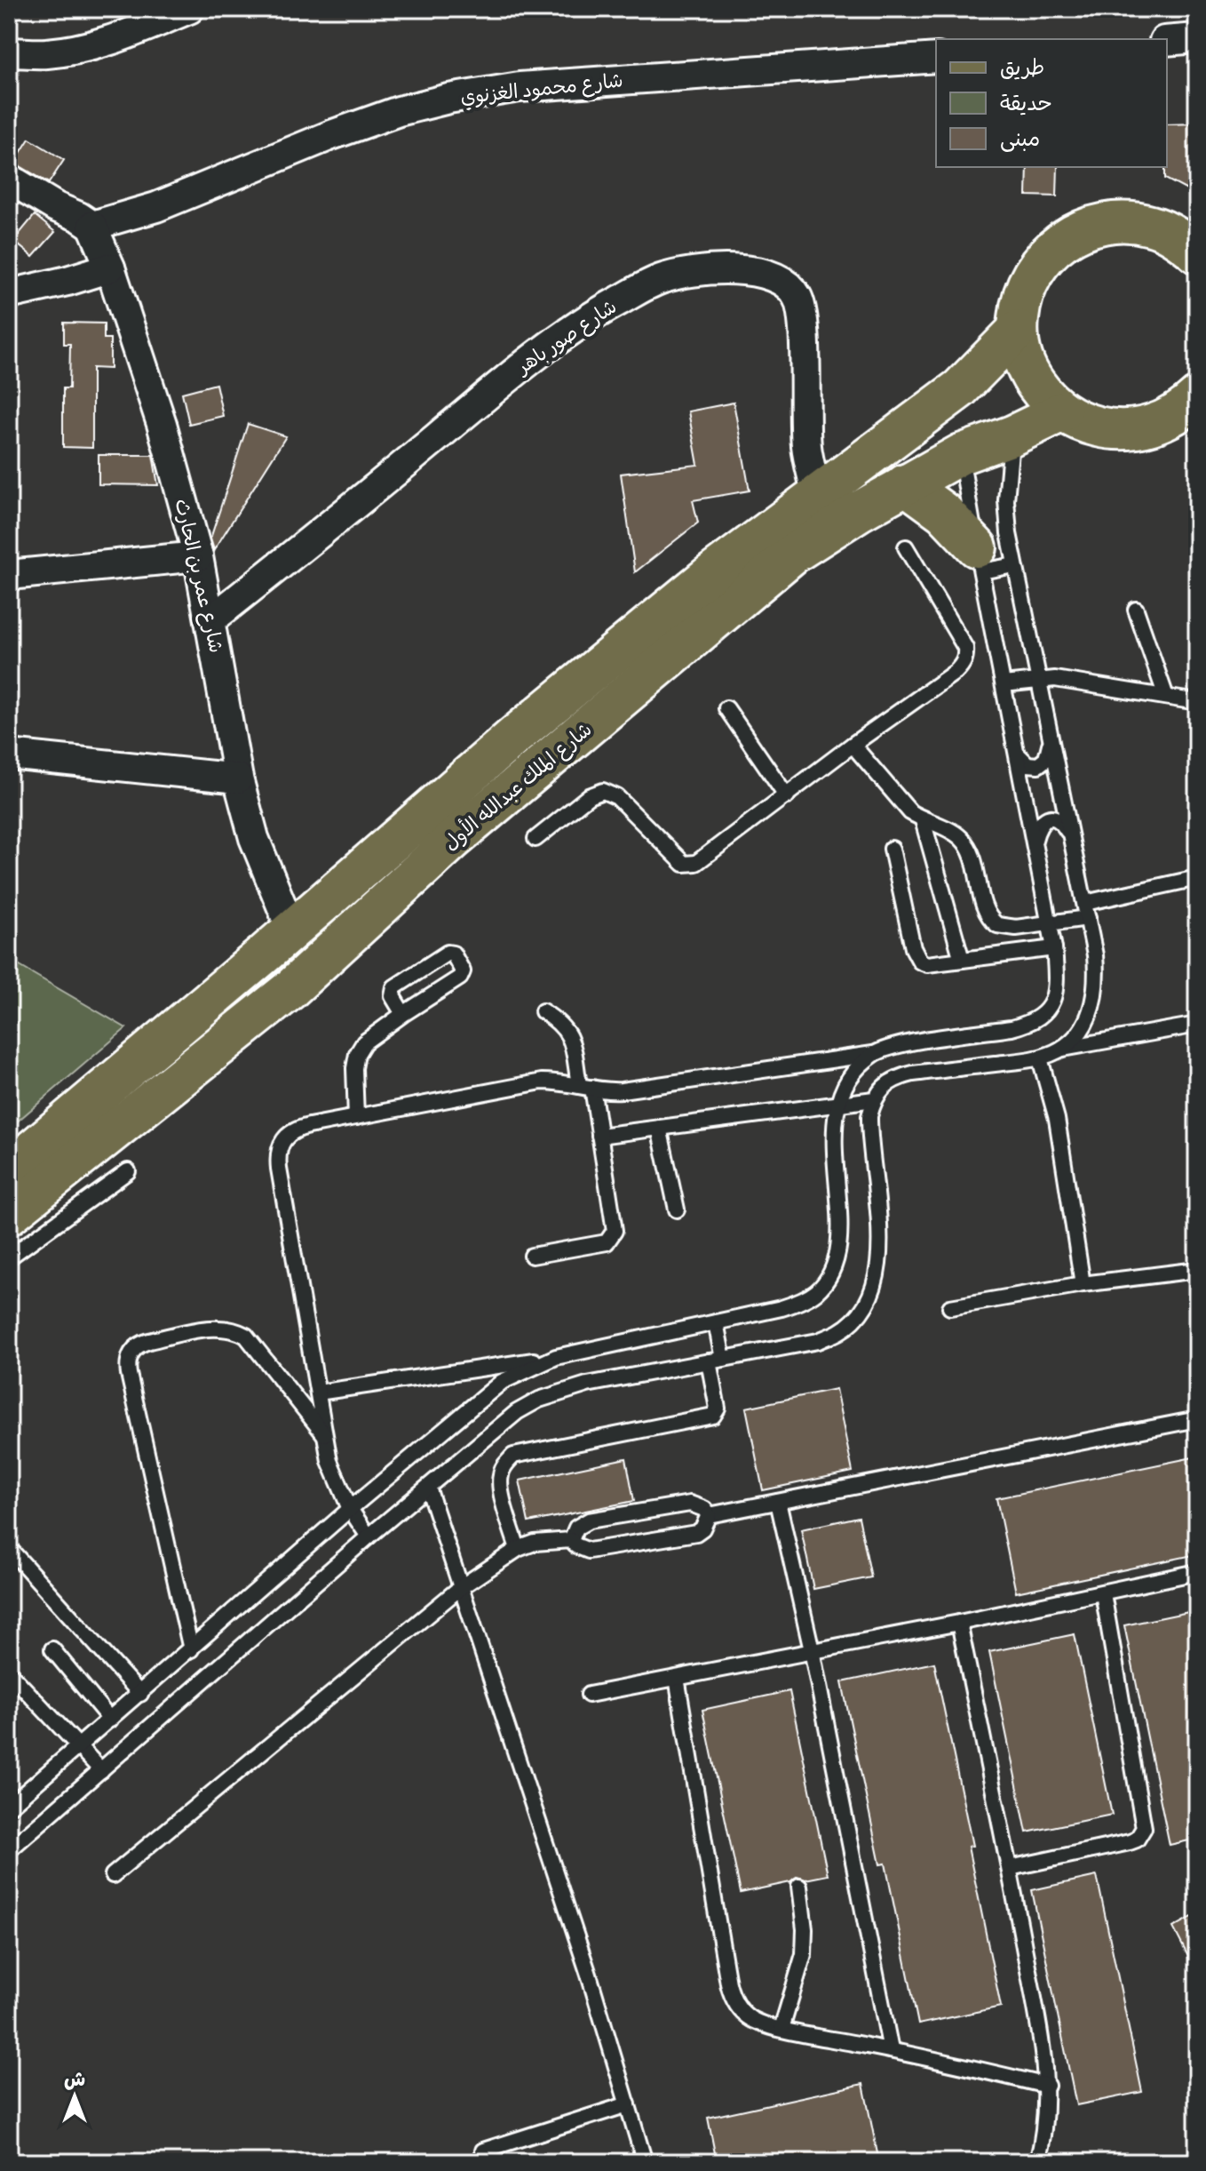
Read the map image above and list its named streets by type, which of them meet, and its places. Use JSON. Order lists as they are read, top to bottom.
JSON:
{
  "streets": {
    "main road": ["شارع الملك عبدالله الأول"],
    "street": ["شارع محمود الغزنوي", "شارع صور باهر", "شارع عمر بن الحارث"]
  },
  "crossings": [
    ["شارع محمود الغزنوي", "شارع عمر بن الحارث"],
    ["شارع صور باهر", "شارع عمر بن الحارث"],
    ["شارع صور باهر", "شارع الملك عبدالله الأول"],
    ["شارع عمر بن الحارث", "شارع الملك عبدالله الأول"]
  ],
  "legend": ["طريق", "حديقة", "مبنى"],
  "north": "top"
}
